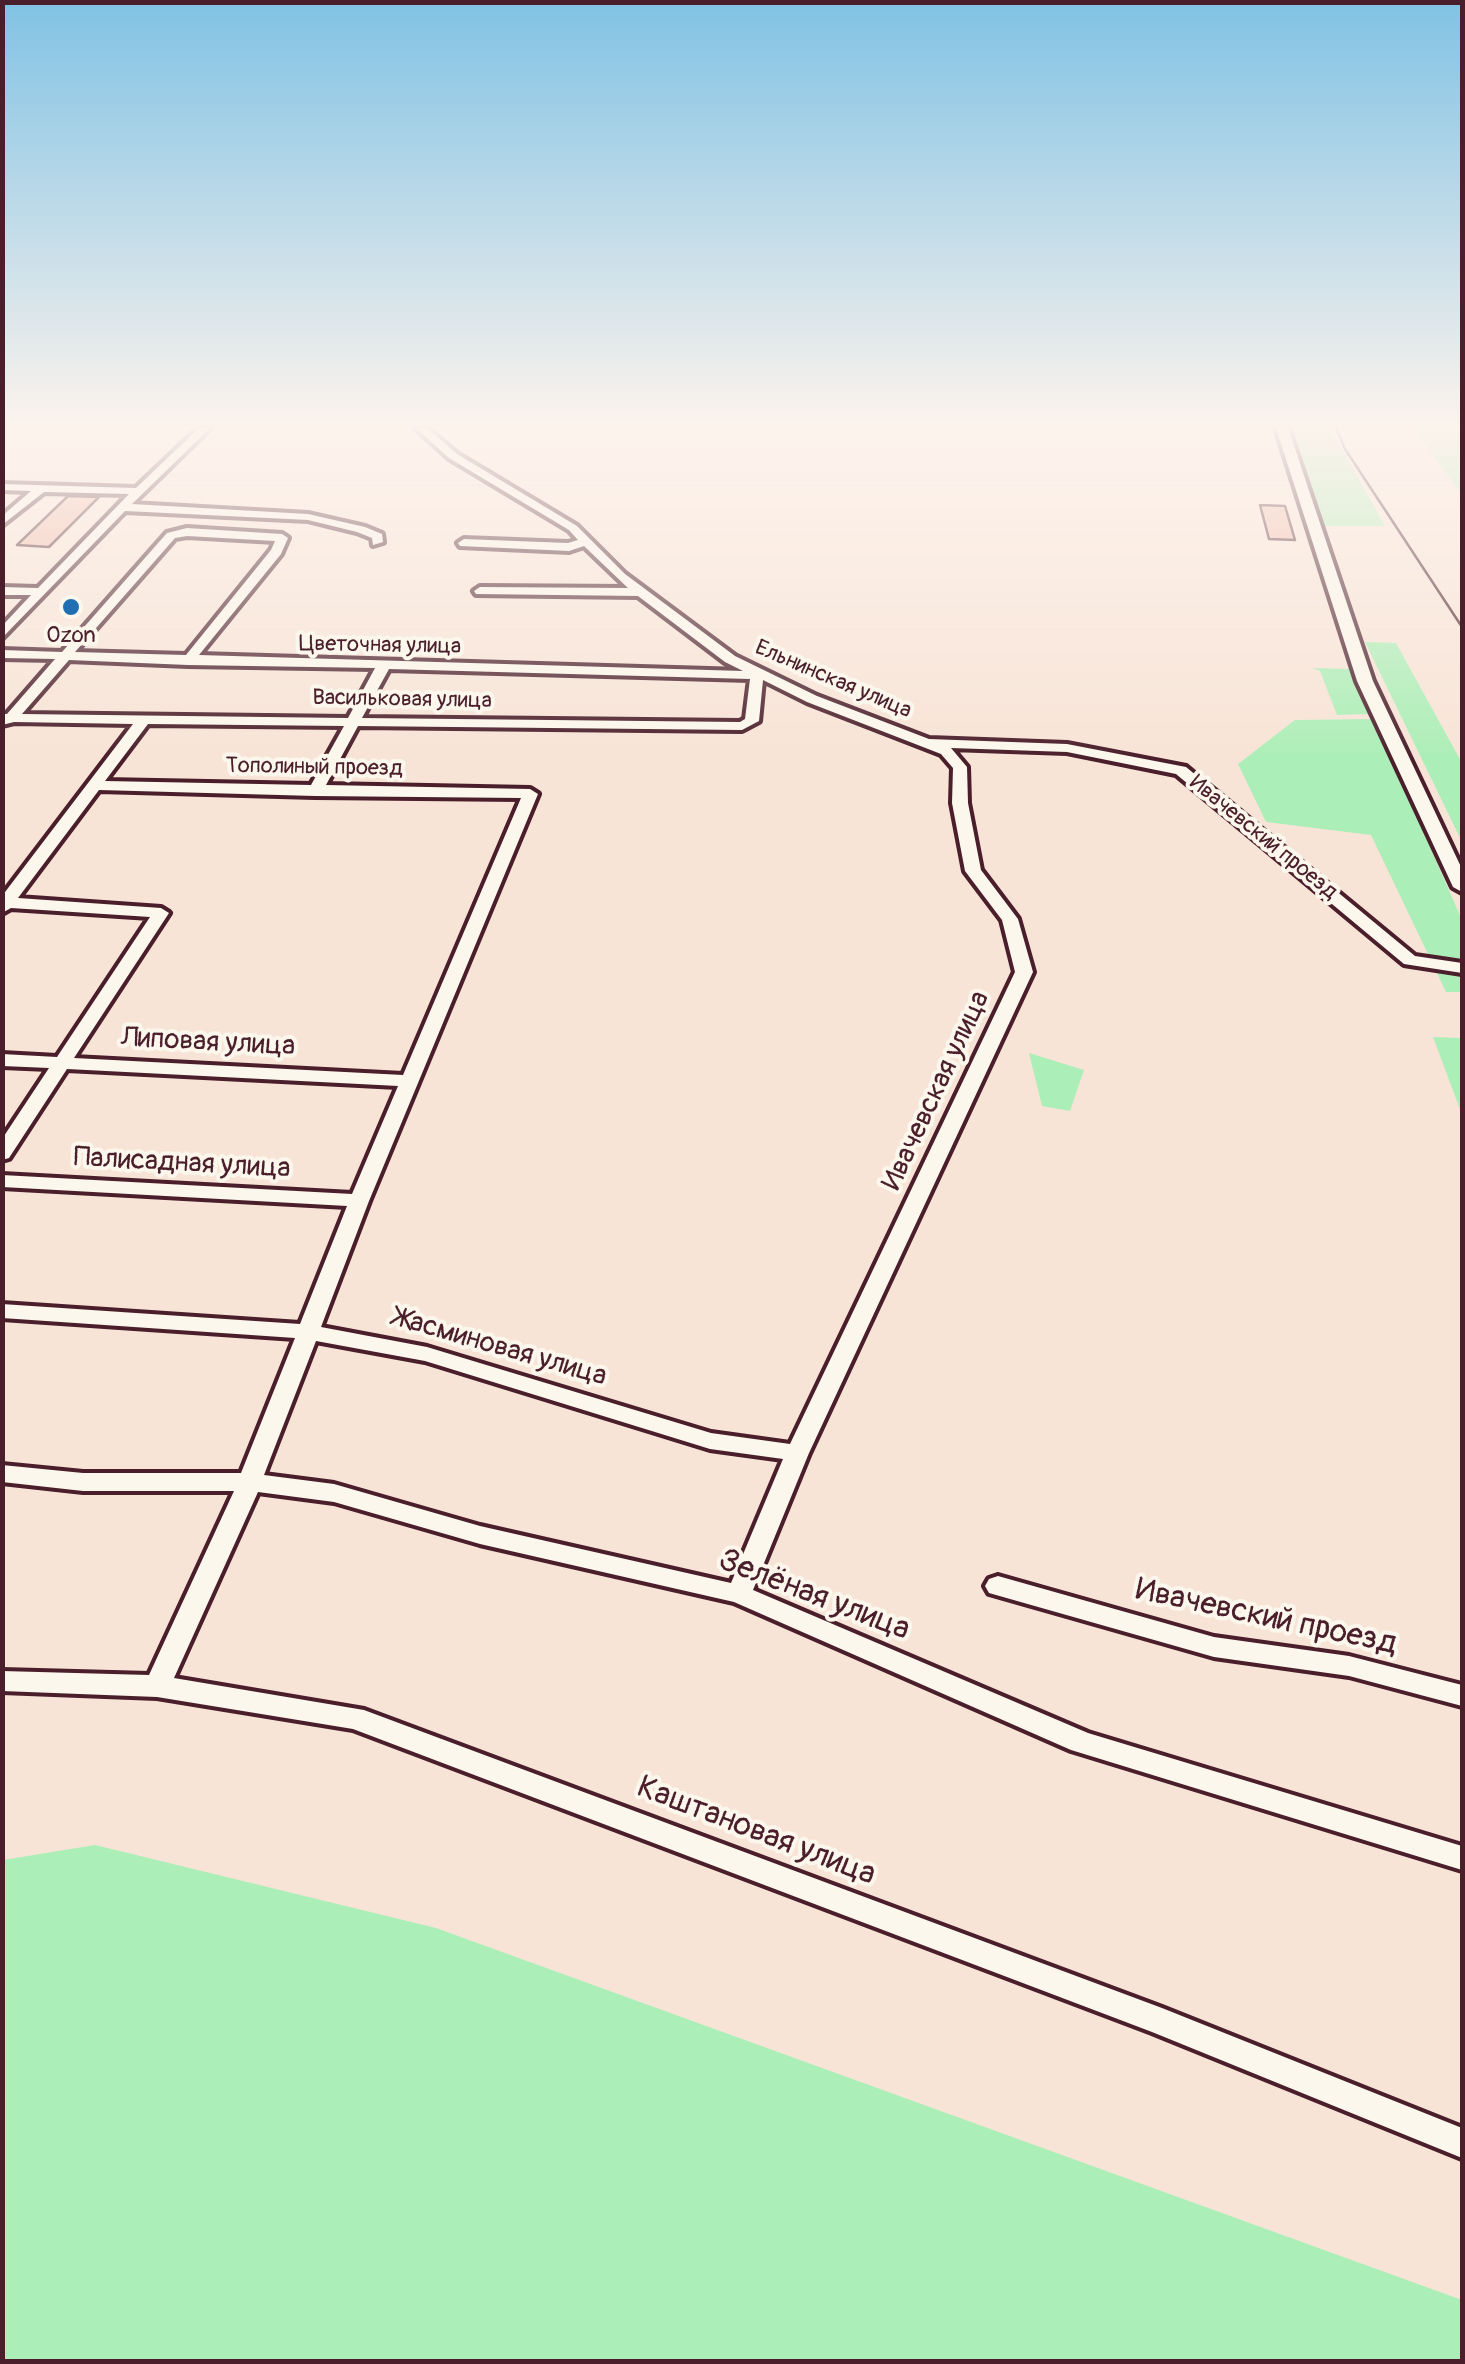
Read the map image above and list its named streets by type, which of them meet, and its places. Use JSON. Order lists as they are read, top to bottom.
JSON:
{
  "streets": {
    "street": [
      "Цветочная улица",
      "Ельнинская улица",
      "Васильковая улица",
      "Тополиный проезд",
      "Ивачевский проезд",
      "Липовая улица",
      "Ивачевская улица",
      "Палисадная улица",
      "Жасминовая улица",
      "Зелёная улица",
      "Каштановая улица"
    ]
  },
  "crossings": [
    ["Цветочная улица", "Ельнинская улица"],
    ["Цветочная улица", "Васильковая улица"],
    ["Ельнинская улица", "Васильковая улица"],
    ["Ельнинская улица", "Ивачевский проезд"],
    ["Ельнинская улица", "Ивачевская улица"],
    ["Тополиный проезд", "Липовая улица"],
    ["Ивачевская улица", "Жасминовая улица"],
    ["Ивачевская улица", "Зелёная улица"]
  ],
  "places": ["Ozon"]
}
